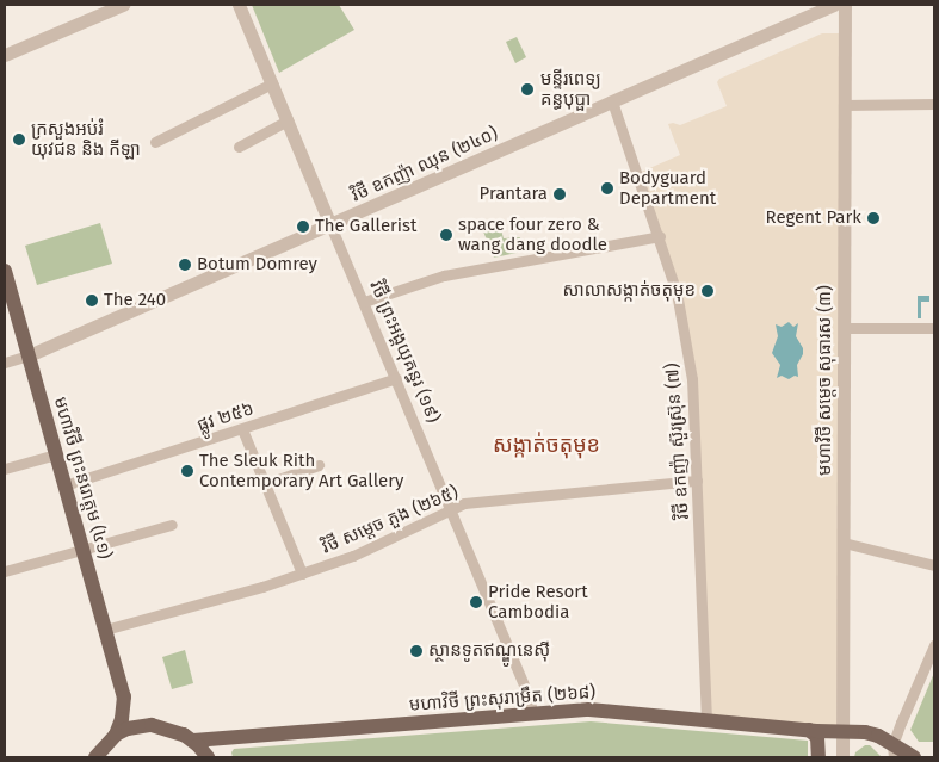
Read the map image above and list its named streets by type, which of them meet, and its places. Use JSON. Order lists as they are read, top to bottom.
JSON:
{
  "streets": {
    "main road": ["មហាវិថី ព្រះនរោត្តម (៤១)", "មហាវិថី ព្រះសុរាម្រឹត (២៦៨)"],
    "street": [
      "វិថី ឧកញ៉ា ឈុន (២៤០)",
      "វិថី ព្រះអង្គយុគន្ធរ (១៩)",
      "មហាវិថី សម្តេច សុធារស (៣)",
      "ផ្លូវ ២៥៦",
      "វិថី ឧកញ៉ា ស៊ួរស៊្រុន (៧)",
      "វិថី សម្តេច ភួង (២៦៥)"
    ]
  },
  "crossings": [
    ["វិថី ឧកញ៉ា ឈុន (២៤០)", "វិថី ព្រះអង្គយុគន្ធរ (១៩)"],
    ["វិថី ឧកញ៉ា ឈុន (២៤០)", "វិថី ឧកញ៉ា ស៊ួរស៊្រុន (៧)"],
    ["វិថី ឧកញ៉ា ឈុន (២៤០)", "មហាវិថី ព្រះនរោត្តម (៤១)"],
    ["វិថី ព្រះអង្គយុគន្ធរ (១៩)", "ផ្លូវ ២៥៦"],
    ["វិថី ព្រះអង្គយុគន្ធរ (១៩)", "វិថី សម្តេច ភួង (២៦៥)"],
    ["វិថី ព្រះអង្គយុគន្ធរ (១៩)", "មហាវិថី ព្រះសុរាម្រឹត (២៦៨)"],
    ["មហាវិថី សម្តេច សុធារស (៣)", "មហាវិថី ព្រះសុរាម្រឹត (២៦៨)"],
    ["ផ្លូវ ២៥៦", "មហាវិថី ព្រះនរោត្តម (៤១)"],
    ["វិថី ឧកញ៉ា ស៊ួរស៊្រុន (៧)", "វិថី សម្តេច ភួង (២៦៥)"],
    ["វិថី ឧកញ៉ា ស៊ួរស៊្រុន (៧)", "មហាវិថី ព្រះសុរាម្រឹត (២៦៨)"],
    ["មហាវិថី ព្រះនរោត្តម (៤១)", "វិថី សម្តេច ភួង (២៦៥)"]
  ],
  "districts": ["សង្កាត់ចតុមុខ"],
  "places": [
    "មន្ទីរពេទ្យ គន្ធបុប្ផា",
    "ក្រសួងអប់រំ យុវជន និង កីឡា",
    "Bodyguard Department",
    "Prantara",
    "Regent Park",
    "The Gallerist",
    "space four zero & wang dang doodle",
    "Botum Domrey",
    "សាលាសង្កាត់ចតុមុខ",
    "The 240",
    "The Sleuk Rith Contemporary Art Gallery",
    "Pride Resort Cambodia",
    "ស្ថានទូតឥណ្ឌូនេស៊ី"
  ]
}
